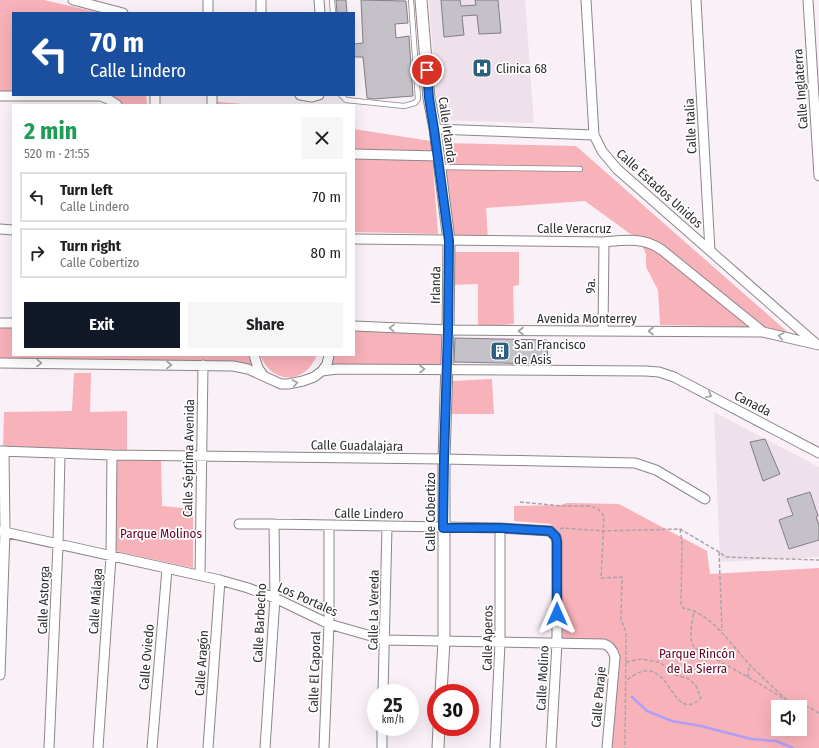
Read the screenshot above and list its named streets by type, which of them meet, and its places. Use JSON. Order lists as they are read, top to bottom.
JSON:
{
  "streets": {
    "street": [
      "Calle Inglaterra",
      "Calle Italia",
      "Calle Irlanda",
      "Calle Estados Unidos",
      "Calle Veracruz",
      "Irlanda",
      "9a.",
      "Avenida Monterrey",
      "Canada",
      "Calle Guadalajara",
      "Calle Séptima Avenida",
      "Calle Cobertizo",
      "Calle Lindero",
      "Los Portales",
      "Calle Astorga",
      "Calle Málaga",
      "Calle La Vereda",
      "Calle Barbecho",
      "Calle Aperos",
      "Calle Oviedo",
      "Calle Aragón",
      "Calle El Caporal",
      "Calle Molino",
      "Calle Paraje"
    ]
  },
  "crossings": [
    ["Calle Italia", "Calle Estados Unidos"],
    ["Calle Irlanda", "Calle Veracruz"],
    ["Calle Irlanda", "Irlanda"],
    ["Calle Estados Unidos", "Avenida Monterrey"],
    ["Calle Veracruz", "Irlanda"],
    ["Calle Veracruz", "9a."],
    ["Calle Veracruz", "Avenida Monterrey"],
    ["Irlanda", "Avenida Monterrey"],
    ["Irlanda", "Calle Cobertizo"],
    ["9a.", "Avenida Monterrey"],
    ["Avenida Monterrey", "Calle Cobertizo"],
    ["Canada", "Calle Cobertizo"],
    ["Calle Guadalajara", "Calle Séptima Avenida"],
    ["Calle Guadalajara", "Calle Cobertizo"],
    ["Calle Guadalajara", "Calle Astorga"],
    ["Calle Guadalajara", "Calle Málaga"],
    ["Calle Séptima Avenida", "Los Portales"],
    ["Calle Cobertizo", "Calle Lindero"],
    ["Calle Cobertizo", "Los Portales"],
    ["Calle Lindero", "Calle La Vereda"],
    ["Calle Lindero", "Calle Barbecho"],
    ["Calle Lindero", "Calle Aperos"],
    ["Calle Lindero", "Calle El Caporal"],
    ["Calle Lindero", "Calle Molino"],
    ["Los Portales", "Calle Astorga"],
    ["Los Portales", "Calle Málaga"],
    ["Los Portales", "Calle La Vereda"],
    ["Los Portales", "Calle Barbecho"],
    ["Los Portales", "Calle Aperos"],
    ["Los Portales", "Calle Oviedo"],
    ["Los Portales", "Calle Aragón"],
    ["Los Portales", "Calle El Caporal"],
    ["Los Portales", "Calle Molino"],
    ["Los Portales", "Calle Paraje"]
  ],
  "one_way": ["Avenida Monterrey", "Canada"],
  "parks": ["Parque Molinos", "Parque Rincón de la Sierra"],
  "places": {
    "hospital": ["Clinica 68"],
    "building": ["San Francisco de Asis"]
  },
  "page": {
    "turn": ["70 m", "Calle Lindero"],
    "heading": ["2 min", "520 m · 21:55"],
    "list": [
      {
        "name": "Turn left",
        "note": "Calle Lindero",
        "value": "70 m"
      },
      {
        "name": "Turn right",
        "note": "Calle Cobertizo",
        "value": "80 m"
      }
    ],
    "buttons": ["Exit", "Share"],
    "speed": "25 km/h",
    "limit": "30"
  }
}
